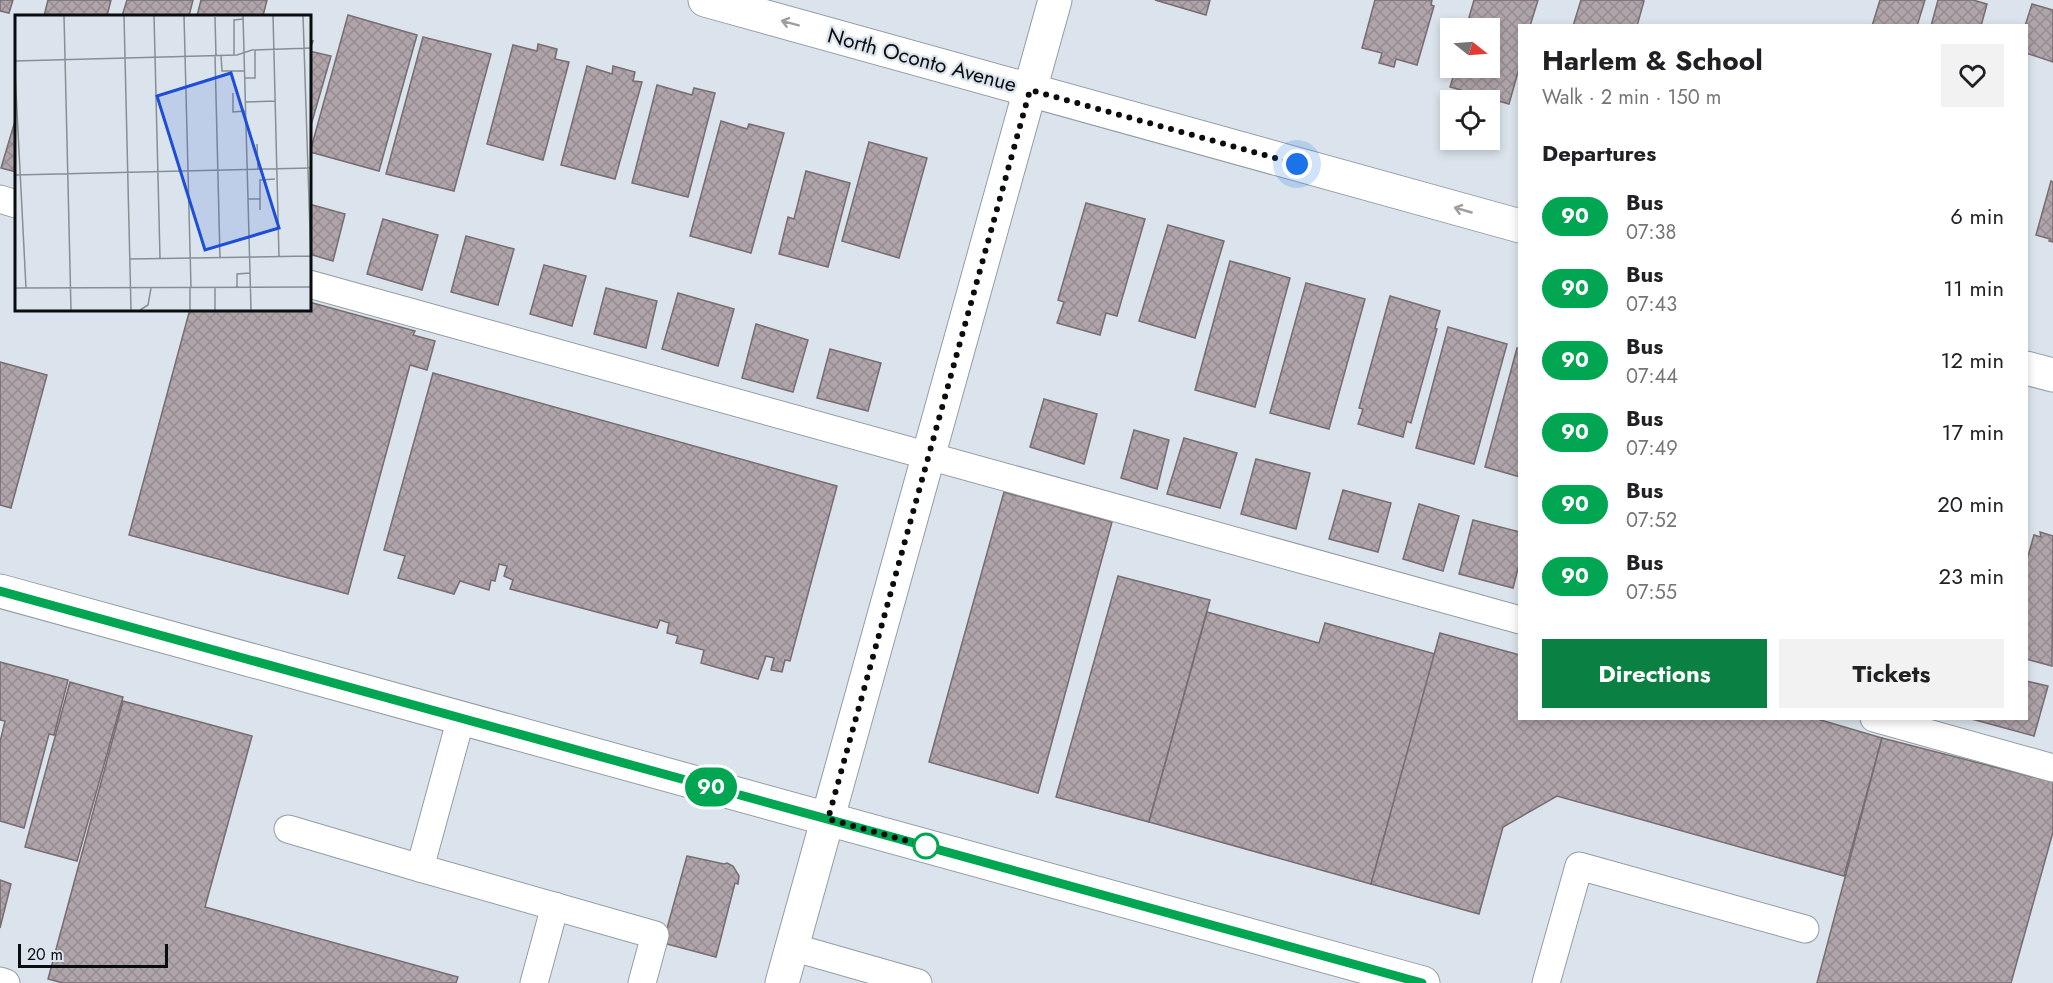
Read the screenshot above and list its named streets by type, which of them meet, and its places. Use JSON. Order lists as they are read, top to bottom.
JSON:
{
  "streets": {
    "street": ["North Oconto Avenue"]
  },
  "one_way": ["North Oconto Avenue"],
  "lines": ["bus line 90"],
  "scale_bar": "20 m",
  "north": "right",
  "page": {
    "on_map": "90",
    "heading": [
      ["Harlem & School", "Walk · 2 min · 150 m"],
      "Departures"
    ],
    "list": [
      {
        "mark": "90",
        "name": "Bus",
        "note": "07:38",
        "value": "6 min"
      },
      {
        "mark": "90",
        "name": "Bus",
        "note": "07:43",
        "value": "11 min"
      },
      {
        "mark": "90",
        "name": "Bus",
        "note": "07:44",
        "value": "12 min"
      },
      {
        "mark": "90",
        "name": "Bus",
        "note": "07:49",
        "value": "17 min"
      },
      {
        "mark": "90",
        "name": "Bus",
        "note": "07:52",
        "value": "20 min"
      },
      {
        "mark": "90",
        "name": "Bus",
        "note": "07:55",
        "value": "23 min"
      }
    ],
    "buttons": ["Directions", "Tickets"],
    "scale": "20 m"
  }
}
